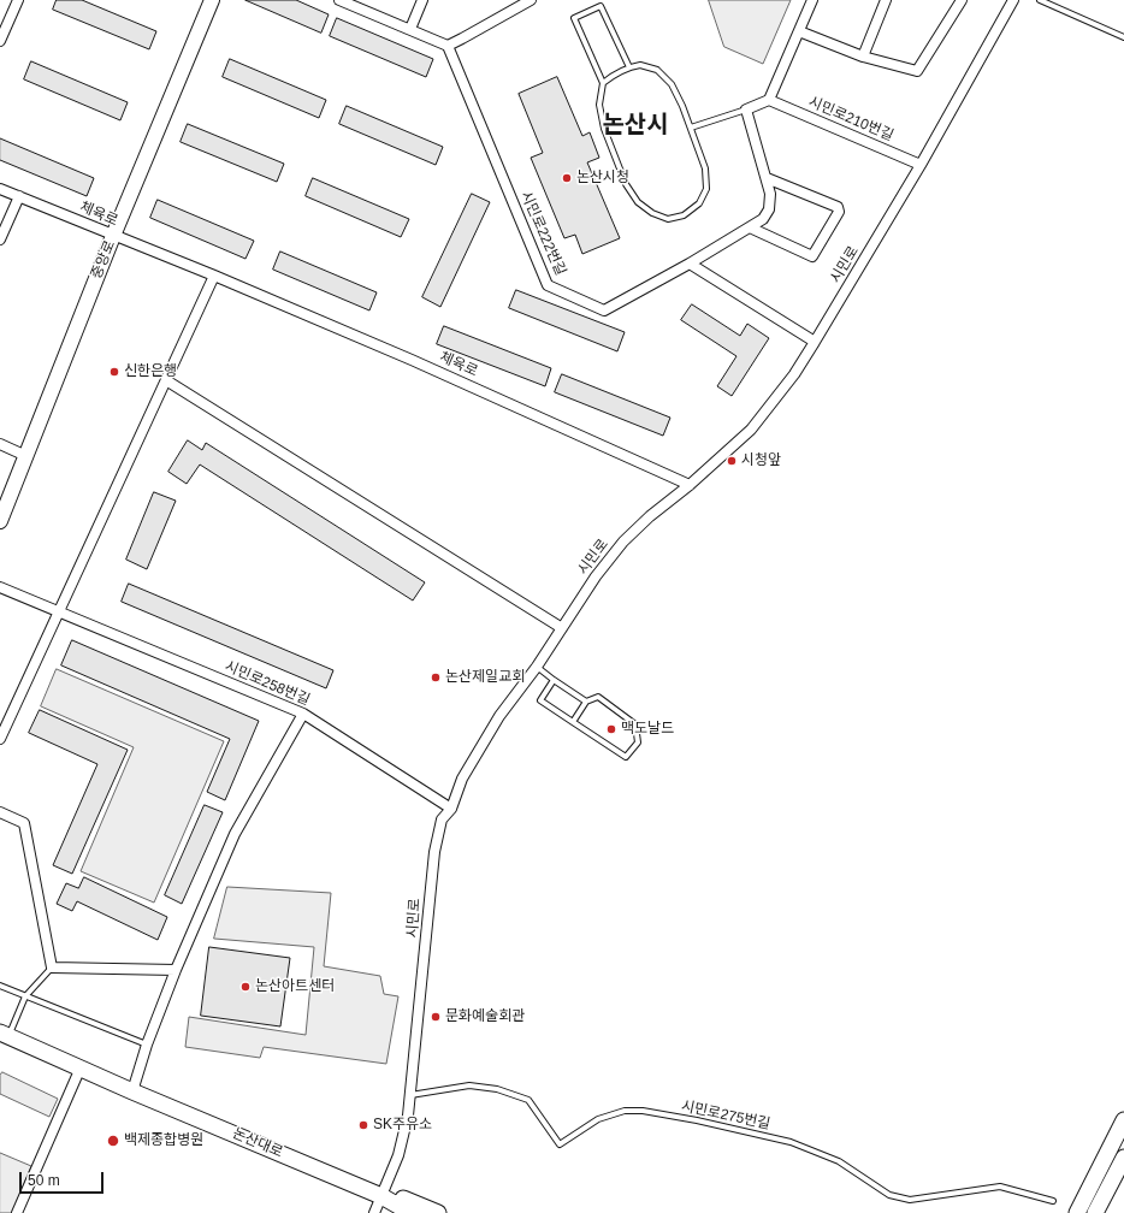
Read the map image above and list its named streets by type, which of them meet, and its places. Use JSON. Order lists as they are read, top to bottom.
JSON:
{
  "streets": {
    "main road": ["논산대로"],
    "street": [
      "시민로210번길",
      "체육로",
      "시민로222번길",
      "중앙로",
      "시민로",
      "시민로258번길"
    ],
    "lane": ["시민로275번길"]
  },
  "crossings": [
    ["시민로210번길", "시민로"],
    ["체육로", "중앙로"],
    ["체육로", "시민로"],
    ["시민로", "시민로258번길"],
    ["시민로", "시민로275번길"],
    ["시민로", "논산대로"]
  ],
  "districts": ["논산시"],
  "places": [
    "논산시청",
    "신한은행",
    "시청앞",
    "논산제일교회",
    "맥도날드",
    "논산아트센터",
    "문화예술회관",
    "SK주유소",
    "백제종합병원"
  ],
  "scale_bar": "50 m"
}
